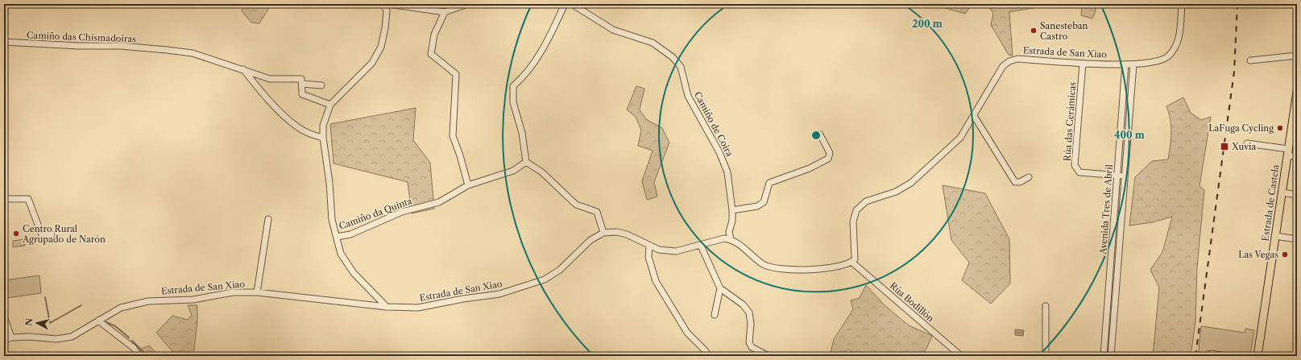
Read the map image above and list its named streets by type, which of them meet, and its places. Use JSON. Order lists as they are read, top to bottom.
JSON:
{
  "streets": {
    "main road": ["Estrada de Castela"],
    "street": [
      "Camiño das Chismadoiras",
      "Estrada de San Xiao",
      "Rúa das Cerámicas",
      "Camiño de Coira",
      "Avenida Tres de Abril",
      "Camiño da Quinta",
      "Rúa Bodillón"
    ]
  },
  "crossings": [
    ["Estrada de San Xiao", "Rúa das Cerámicas"],
    ["Estrada de San Xiao", "Avenida Tres de Abril"],
    ["Estrada de San Xiao", "Rúa Bodillón"],
    ["Rúa das Cerámicas", "Avenida Tres de Abril"]
  ],
  "places": {
    "other": [
      "Sanesteban Castro",
      "LaFuga Cycling",
      "Centro Rural Agrupado de Narón",
      "Las Vegas"
    ],
    "transit": ["Xuvia"]
  },
  "north": "left",
  "rings": ["200 m", "400 m"]
}
